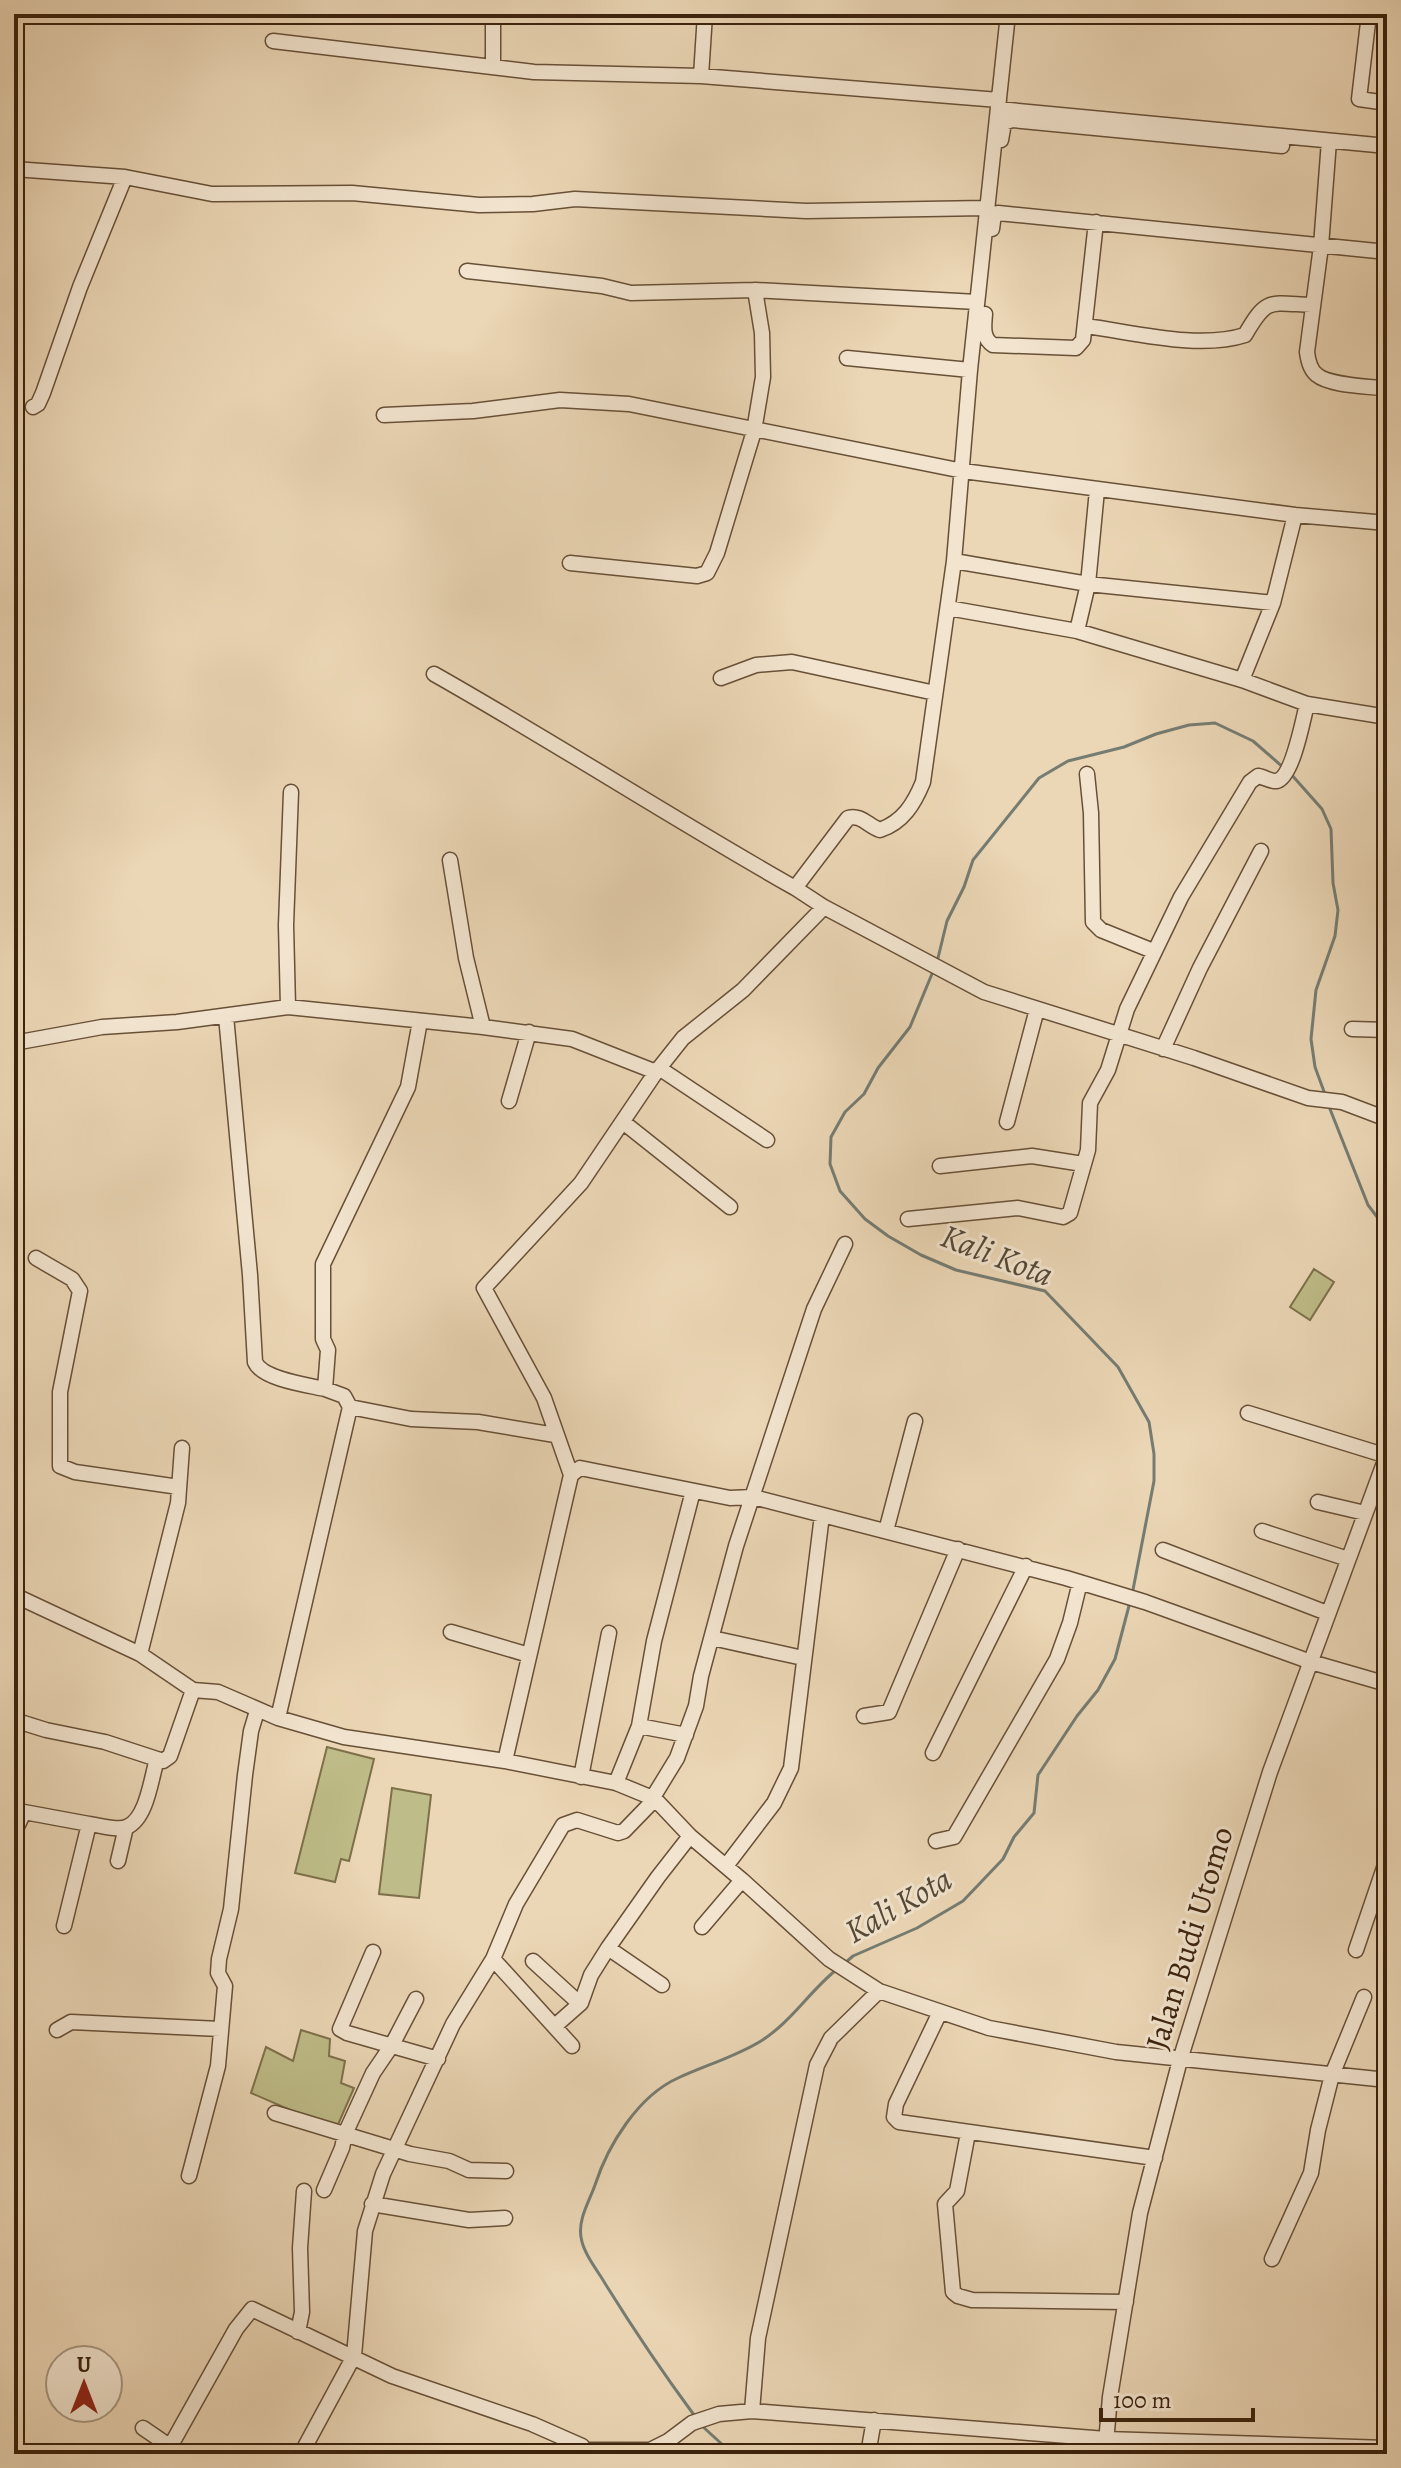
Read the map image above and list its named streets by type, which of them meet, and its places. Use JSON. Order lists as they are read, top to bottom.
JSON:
{
  "streets": {
    "street": ["Jalan Budi Utomo"]
  },
  "water": ["Kali Kota"],
  "scale_bar": "100 m",
  "north": "top"
}
